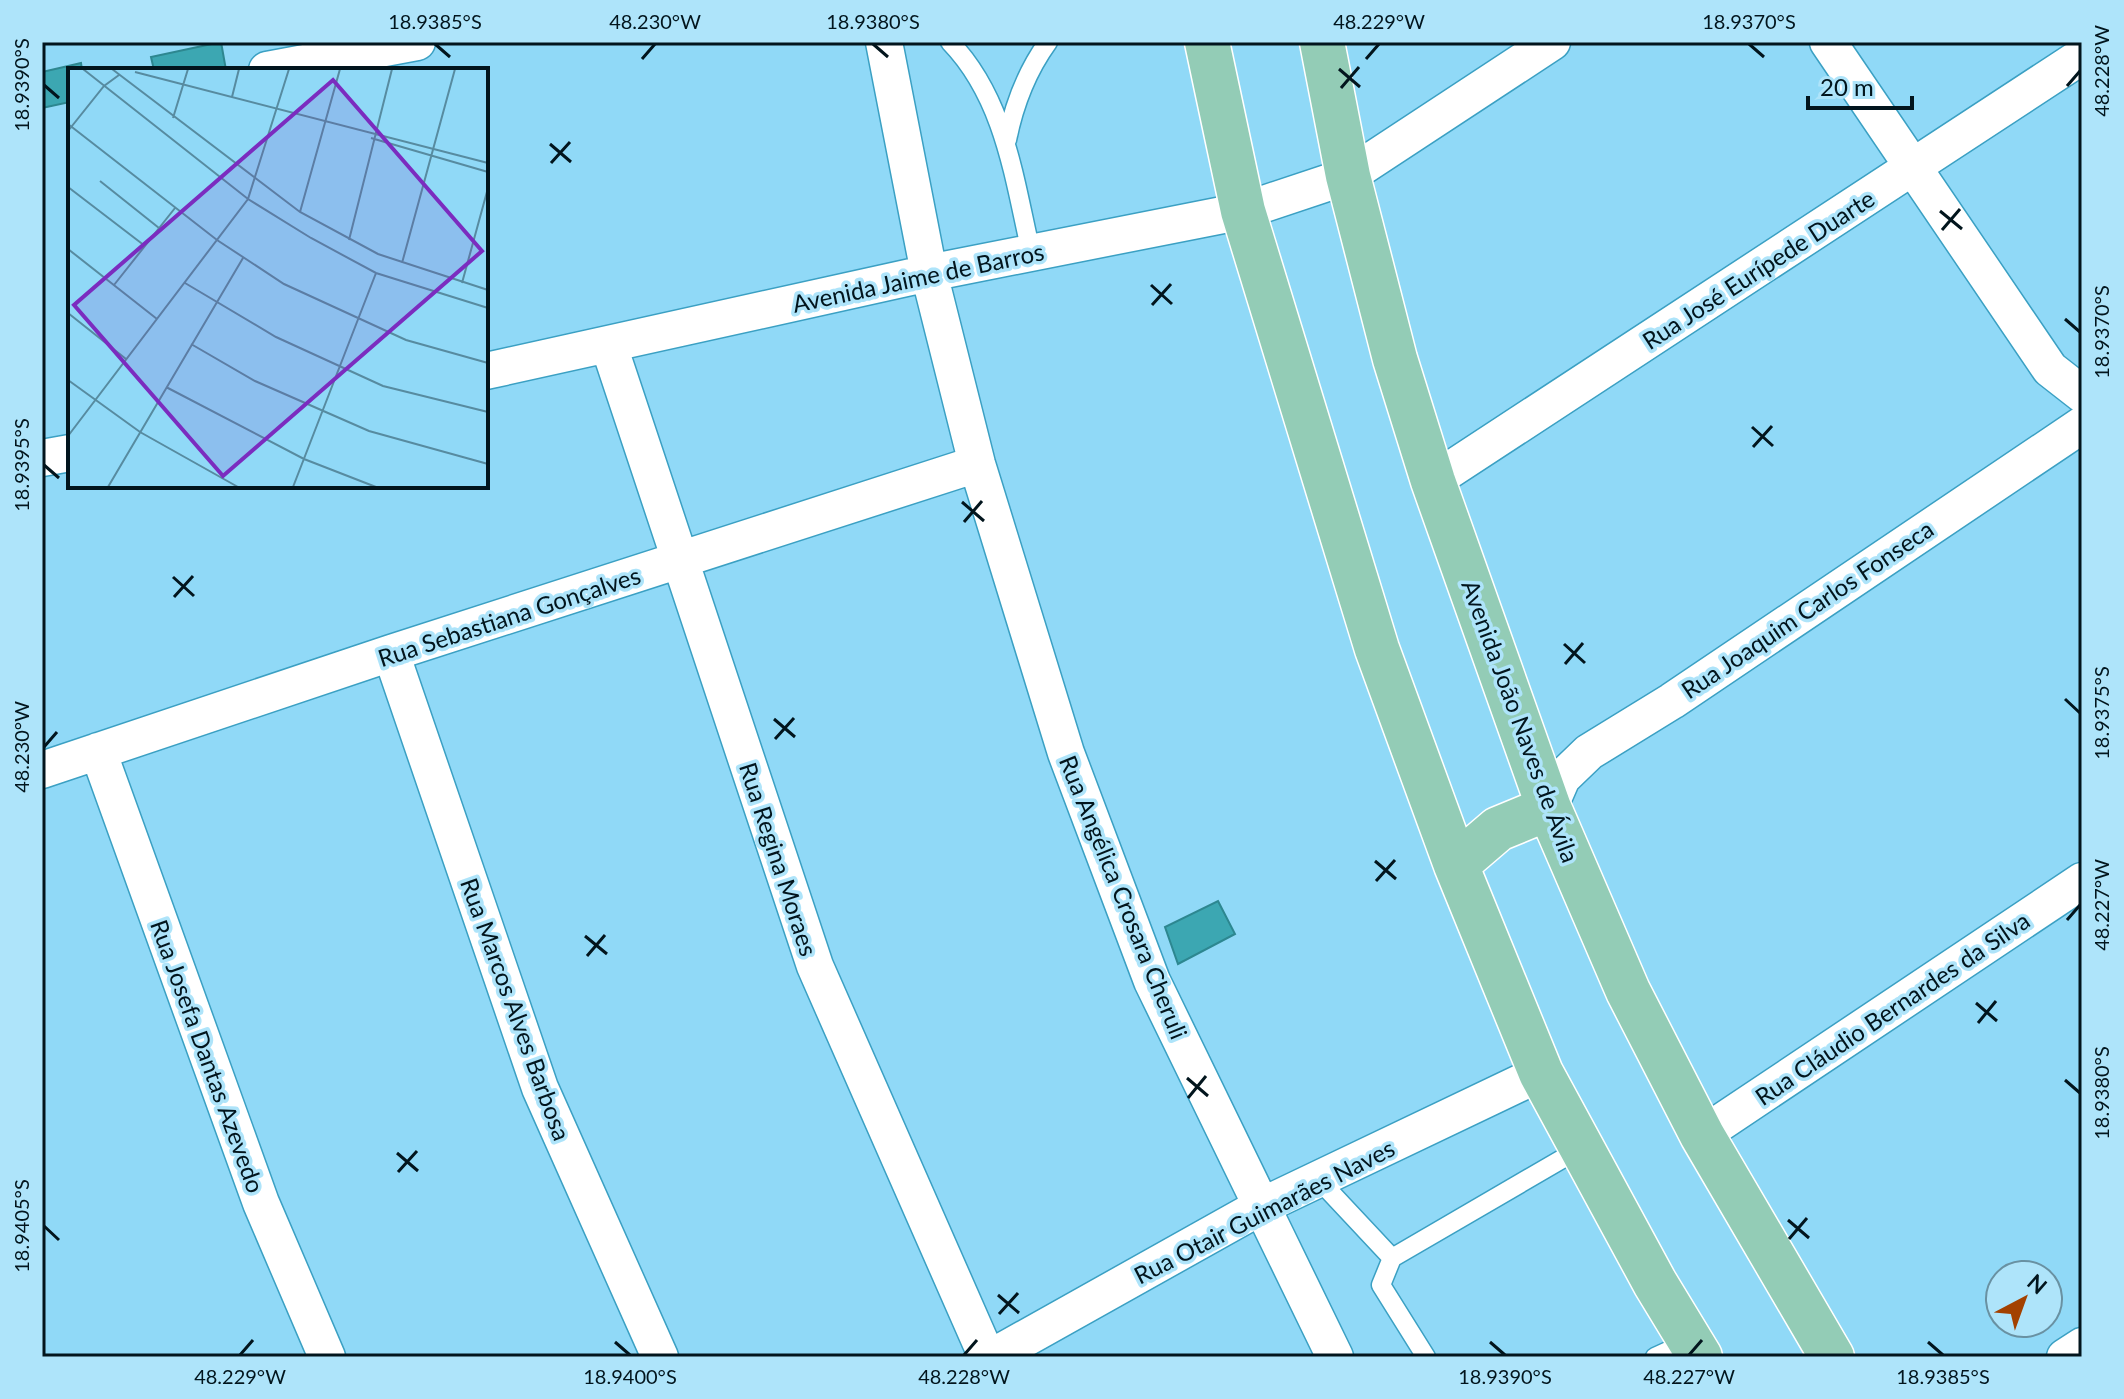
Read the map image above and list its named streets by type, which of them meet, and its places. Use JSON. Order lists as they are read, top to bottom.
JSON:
{
  "streets": {
    "main road": ["Avenida João Naves de Ávila"],
    "street": [
      "Rua José Eurípede Duarte",
      "Avenida Jaime de Barros",
      "Rua Joaquim Carlos Fonseca",
      "Rua Sebastiana Gonçalves",
      "Rua Regina Moraes",
      "Rua Angélica Crosara Cheruli",
      "Rua Cláudio Bernardes da Silva",
      "Rua Marcos Alves Barbosa",
      "Rua Josefa Dantas Azevedo",
      "Rua Otair Guimarães Naves"
    ]
  },
  "crossings": [
    ["Rua José Eurípede Duarte", "Avenida João Naves de Ávila"],
    ["Avenida Jaime de Barros", "Avenida João Naves de Ávila"],
    ["Avenida Jaime de Barros", "Rua Regina Moraes"],
    ["Avenida Jaime de Barros", "Rua Angélica Crosara Cheruli"],
    ["Rua Joaquim Carlos Fonseca", "Avenida João Naves de Ávila"],
    ["Rua Sebastiana Gonçalves", "Rua Regina Moraes"],
    ["Rua Sebastiana Gonçalves", "Rua Angélica Crosara Cheruli"],
    ["Rua Sebastiana Gonçalves", "Rua Marcos Alves Barbosa"],
    ["Rua Sebastiana Gonçalves", "Rua Josefa Dantas Azevedo"],
    ["Avenida João Naves de Ávila", "Rua Cláudio Bernardes da Silva"],
    ["Rua Regina Moraes", "Rua Otair Guimarães Naves"],
    ["Rua Angélica Crosara Cheruli", "Rua Otair Guimarães Naves"]
  ],
  "scale_bar": "20 m",
  "north": "top right",
  "coordinates": [
    "18.9385°S",
    "48.230°W",
    "18.9380°S",
    "48.229°W",
    "18.9370°S",
    "48.228°W",
    "18.9390°S",
    "18.9395°S",
    "18.9375°S",
    "48.227°W",
    "18.9405°S",
    "18.9400°S"
  ]
}
